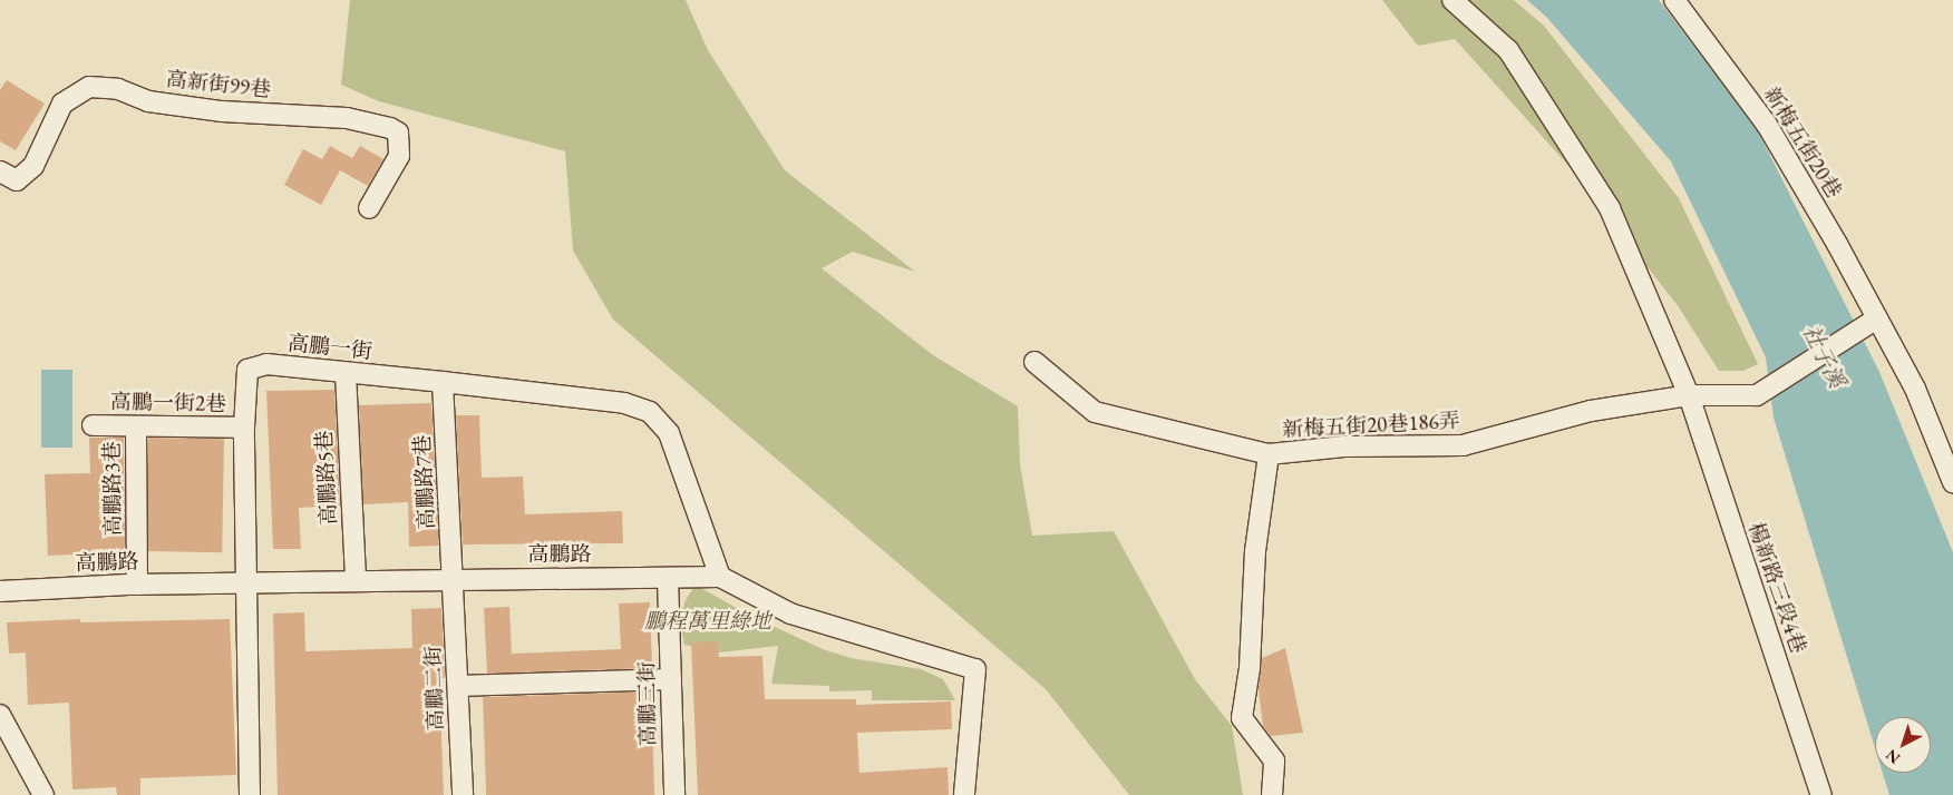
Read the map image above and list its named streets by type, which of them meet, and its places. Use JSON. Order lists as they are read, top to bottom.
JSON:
{
  "streets": {
    "street": [
      "高新街99巷",
      "新梅五街20巷",
      "高鵬一街",
      "高鵬一街2巷",
      "新梅五街20巷186弄",
      "高鵬路5巷",
      "高鵬路7巷",
      "高鵬路3巷",
      "高鵬路",
      "楊新路三段4巷",
      "高鵬二街",
      "高鵬三街"
    ]
  },
  "crossings": [
    ["新梅五街20巷", "新梅五街20巷186弄"],
    ["高鵬一街", "高鵬一街2巷"],
    ["高鵬一街", "高鵬路5巷"],
    ["高鵬一街", "高鵬路7巷"],
    ["高鵬一街", "高鵬路"],
    ["高鵬一街2巷", "高鵬路3巷"],
    ["新梅五街20巷186弄", "楊新路三段4巷"],
    ["高鵬路5巷", "高鵬路"],
    ["高鵬路7巷", "高鵬路"],
    ["高鵬路7巷", "高鵬二街"],
    ["高鵬路3巷", "高鵬路"],
    ["高鵬路", "高鵬二街"],
    ["高鵬路", "高鵬三街"]
  ],
  "water": ["社子溪"],
  "parks": ["鵬程萬里綠地"],
  "north": "bottom left"
}
